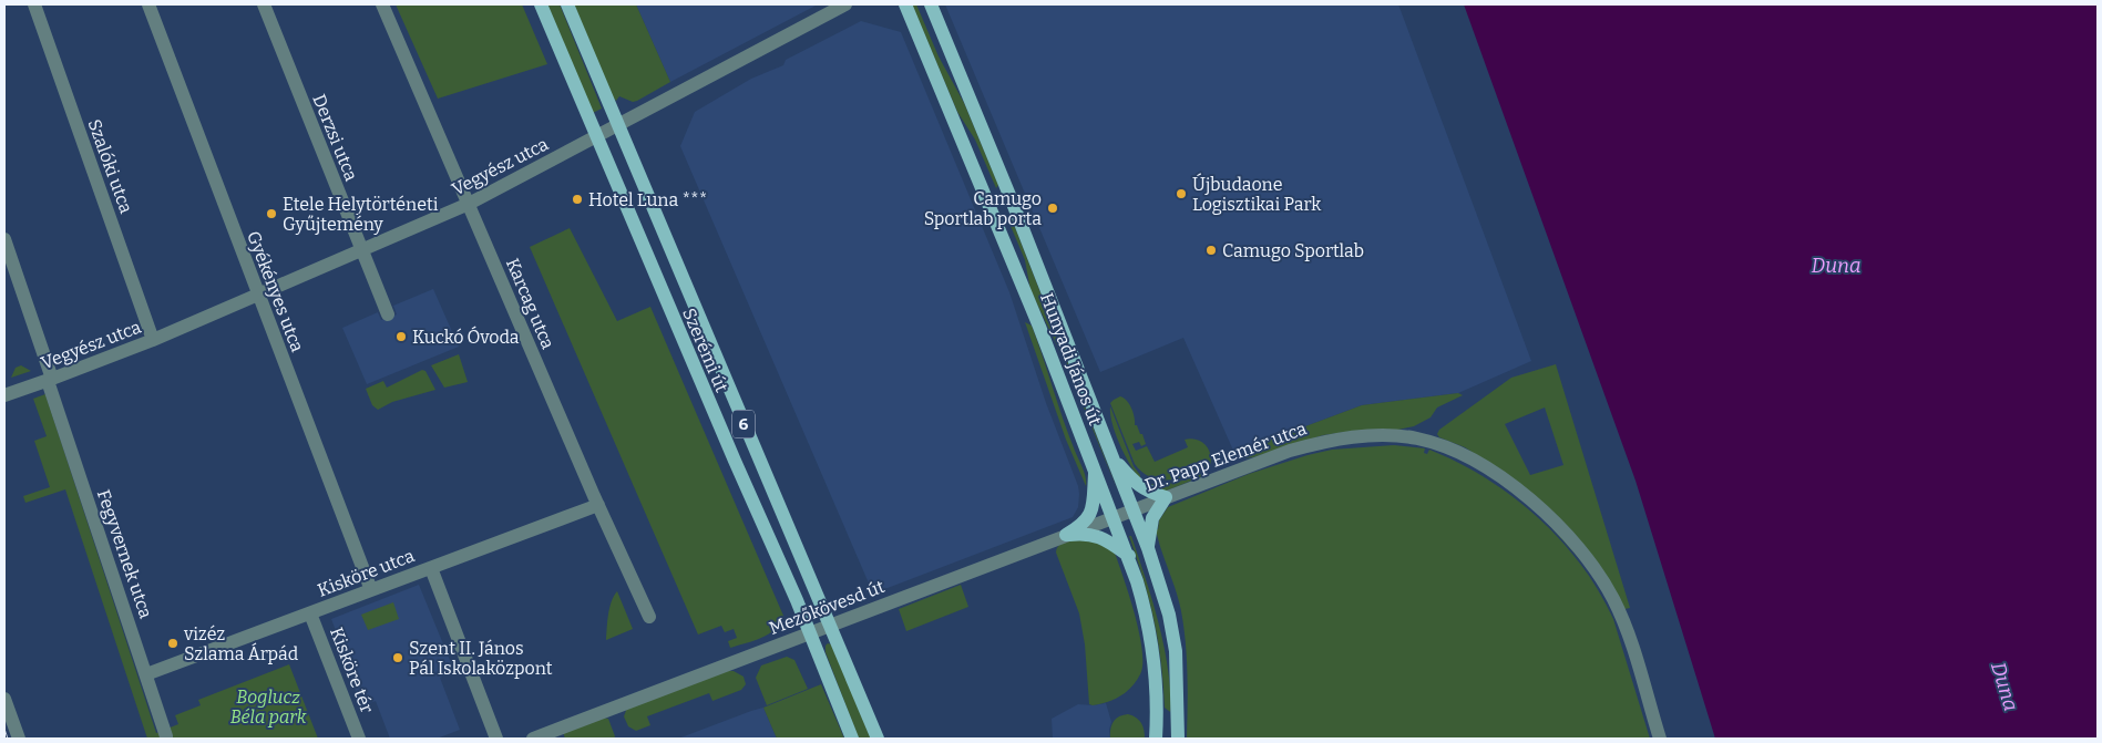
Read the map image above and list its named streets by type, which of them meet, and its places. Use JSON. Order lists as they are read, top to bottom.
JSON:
{
  "streets": {
    "main road": ["Szerémi út", "Hunyadi János út", "6"],
    "street": [
      "Derzsi utca",
      "Szalóki utca",
      "Vegyész utca",
      "Gyékényes utca",
      "Karcag utca",
      "Dr. Papp Elemér utca",
      "Fegyvernek utca",
      "Kisköre utca",
      "Mezőkövesd út",
      "Kisköre tér"
    ]
  },
  "crossings": [
    ["Derzsi utca", "Vegyész utca"],
    ["Szalóki utca", "Vegyész utca"],
    ["Vegyész utca", "Gyékényes utca"],
    ["Vegyész utca", "Karcag utca"],
    ["Vegyész utca", "Szerémi út"],
    ["Vegyész utca", "Fegyvernek utca"],
    ["Gyékényes utca", "Kisköre utca"],
    ["Karcag utca", "Kisköre utca"],
    ["Szerémi út", "Mezőkövesd út"],
    ["Hunyadi János út", "Dr. Papp Elemér utca"],
    ["Hunyadi János út", "Mezőkövesd út"],
    ["Dr. Papp Elemér utca", "Mezőkövesd út"],
    ["Fegyvernek utca", "Kisköre utca"],
    ["Kisköre utca", "Kisköre tér"]
  ],
  "water": ["Duna"],
  "parks": ["Boglucz Béla park"],
  "places": [
    "Újbudaone Logisztikai Park",
    "Hotel Luna ***",
    "Camugo Sportlab porta",
    "Etele Helytörténeti Gyűjtemény",
    "Camugo Sportlab",
    "Kuckó Óvoda",
    "vizéz Szlama Árpád",
    "Szent II. János Pál Iskolaközpont"
  ]
}
